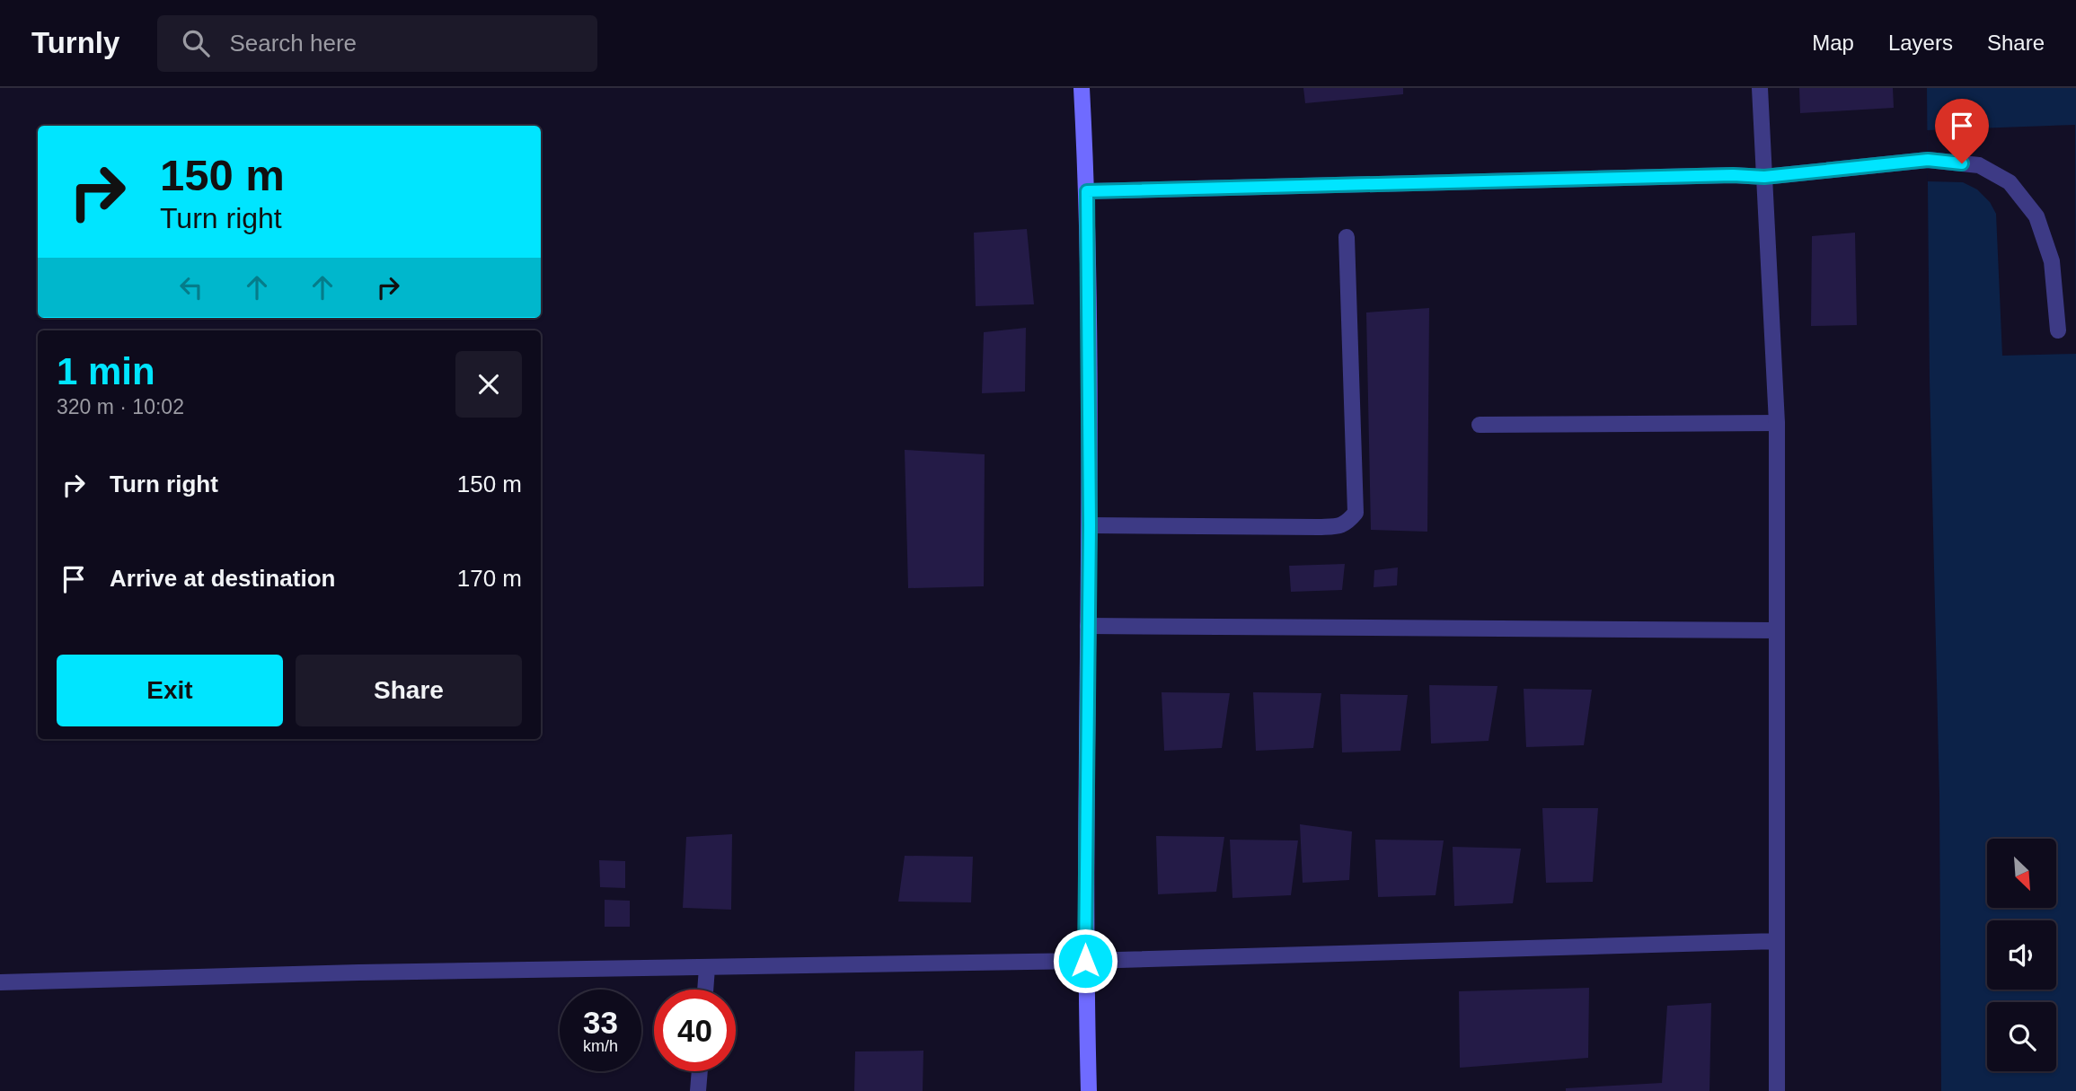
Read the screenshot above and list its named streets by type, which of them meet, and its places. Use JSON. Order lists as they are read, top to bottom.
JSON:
{
  "north": "bottom right",
  "page": {
    "header": "Turnly",
    "search": "Search here",
    "nav": ["Map", "Layers", "Share"],
    "turn": ["150 m", "Turn right"],
    "heading": ["1 min", "320 m · 10:02"],
    "list": [
      {
        "name": "Turn right",
        "value": "150 m"
      },
      {
        "name": "Arrive at destination",
        "value": "170 m"
      }
    ],
    "buttons": ["Exit", "Share"],
    "speed": "33 km/h",
    "limit": "40"
  }
}
